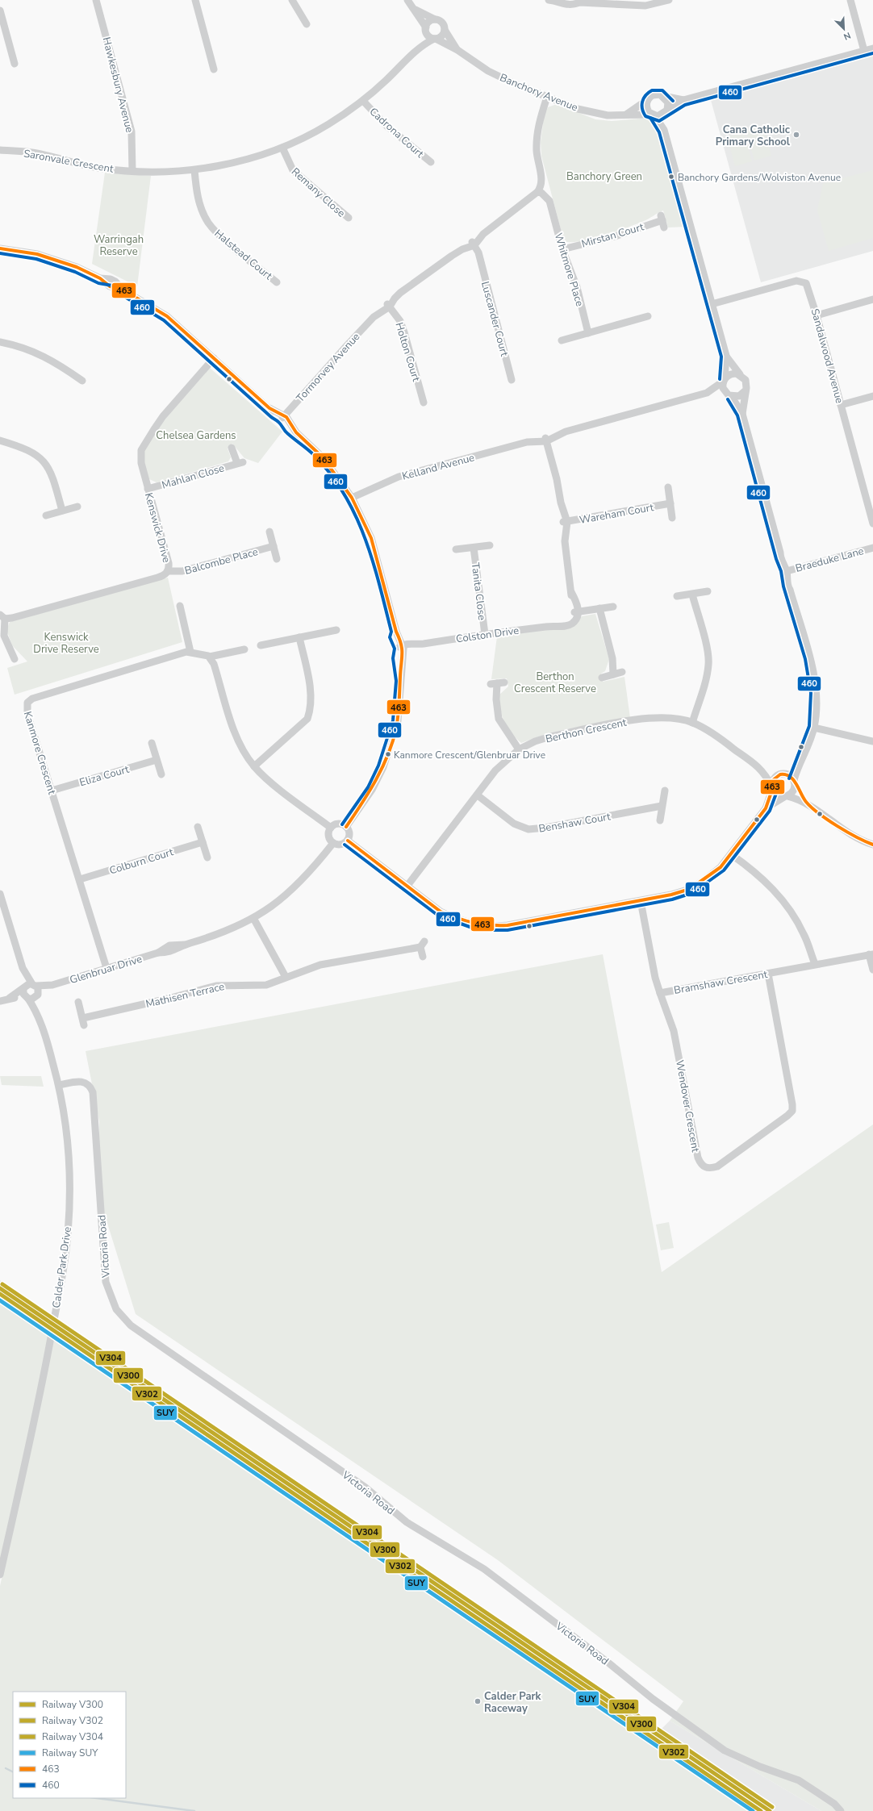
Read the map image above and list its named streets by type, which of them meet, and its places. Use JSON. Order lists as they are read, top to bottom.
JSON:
{
  "streets": {
    "street": [
      "Hawkesbury Avenue",
      "Banchory Avenue",
      "Cadrona Court",
      "Saronvale Crescent",
      "Remany Close",
      "Mirstan Court",
      "Halstead Court",
      "Whitmore Place",
      "Luscander Court",
      "Holton Court",
      "Sandalwood Avenue",
      "Tormorvey Avenue",
      "Kelland Avenue",
      "Mahlan Close",
      "Wareham Court",
      "Kenswick Drive",
      "Braeduke Lane",
      "Balcombe Place",
      "Tanita Close",
      "Colston Drive",
      "Berthon Crescent",
      "Kanmore Crescent",
      "Eliza Court",
      "Benshaw Court",
      "Colburn Court",
      "Glenbruar Drive",
      "Bramshaw Crescent",
      "Mathisen Terrace",
      "Wendover Crescent",
      "Victoria Road",
      "Calder Park Drive"
    ]
  },
  "crossings": [
    ["Hawkesbury Avenue", "Saronvale Crescent"],
    ["Banchory Avenue", "Saronvale Crescent"],
    ["Cadrona Court", "Saronvale Crescent"],
    ["Saronvale Crescent", "Remany Close"],
    ["Saronvale Crescent", "Halstead Court"],
    ["Mirstan Court", "Whitmore Place"],
    ["Whitmore Place", "Tormorvey Avenue"],
    ["Luscander Court", "Tormorvey Avenue"],
    ["Holton Court", "Tormorvey Avenue"],
    ["Mahlan Close", "Kenswick Drive"],
    ["Kenswick Drive", "Balcombe Place"],
    ["Tanita Close", "Colston Drive"],
    ["Berthon Crescent", "Benshaw Court"],
    ["Kanmore Crescent", "Eliza Court"],
    ["Kanmore Crescent", "Colburn Court"],
    ["Kanmore Crescent", "Glenbruar Drive"],
    ["Glenbruar Drive", "Calder Park Drive"],
    ["Bramshaw Crescent", "Wendover Crescent"],
    ["Victoria Road", "Calder Park Drive"]
  ],
  "parks": [
    "Banchory Green",
    "Warringah Reserve",
    "Chelsea Gardens",
    "Kenswick Drive Reserve",
    "Berthon Crescent Reserve"
  ],
  "places": [
    "Cana Catholic Primary School",
    "Banchory Gardens/Wolviston Avenue",
    "Kanmore Crescent/Glenbruar Drive",
    "Calder Park Raceway"
  ],
  "lines": [
    "transit line 460",
    "transit line 463",
    "rail line V304",
    "rail line V300",
    "rail line V302",
    "rail line SUY"
  ],
  "legend": [
    "Railway V300",
    "Railway V302",
    "Railway V304",
    "Railway SUY",
    "463",
    "460"
  ],
  "north": "bottom right"
}
